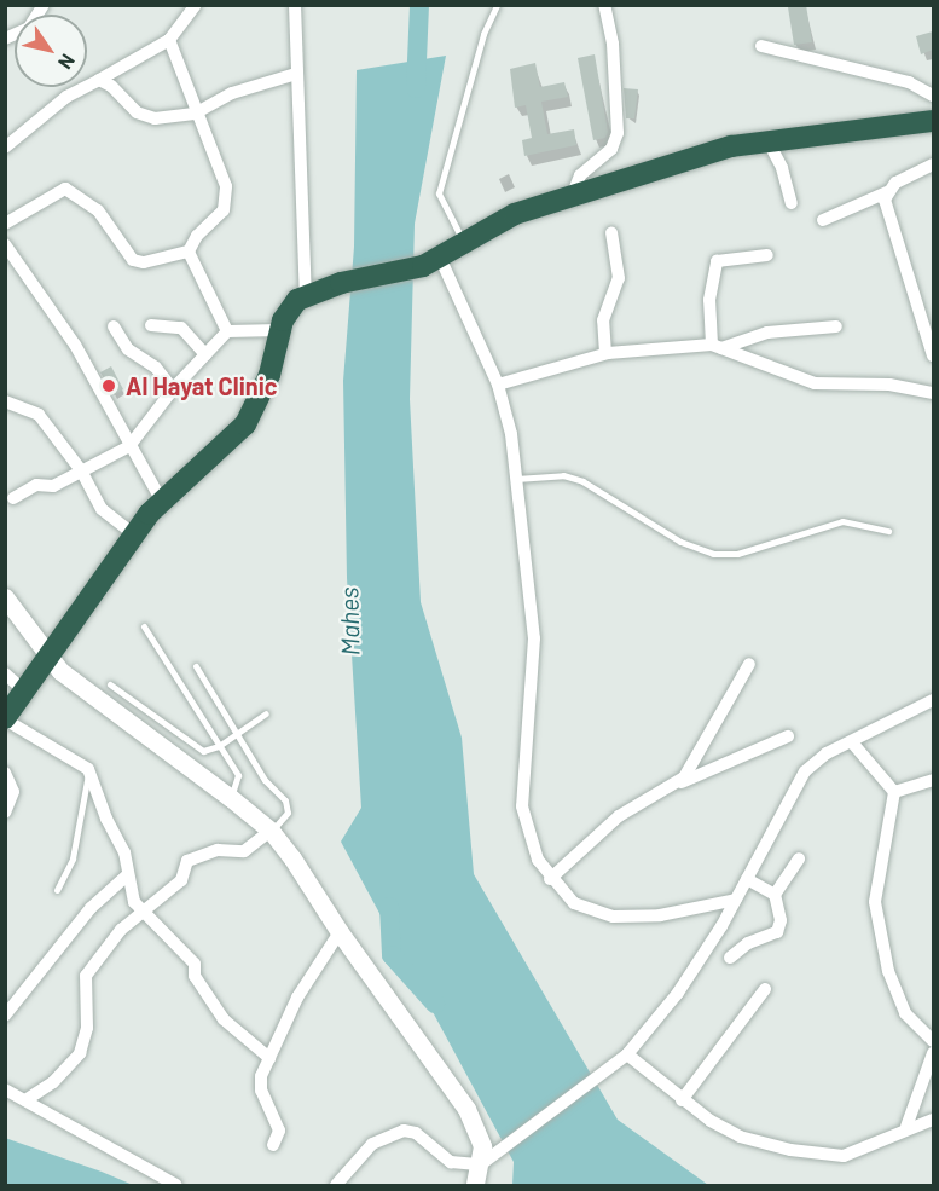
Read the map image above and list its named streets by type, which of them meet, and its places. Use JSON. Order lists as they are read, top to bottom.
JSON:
{
  "water": ["Mahes"],
  "places": ["Al Hayat Clinic"],
  "north": "bottom right"
}
